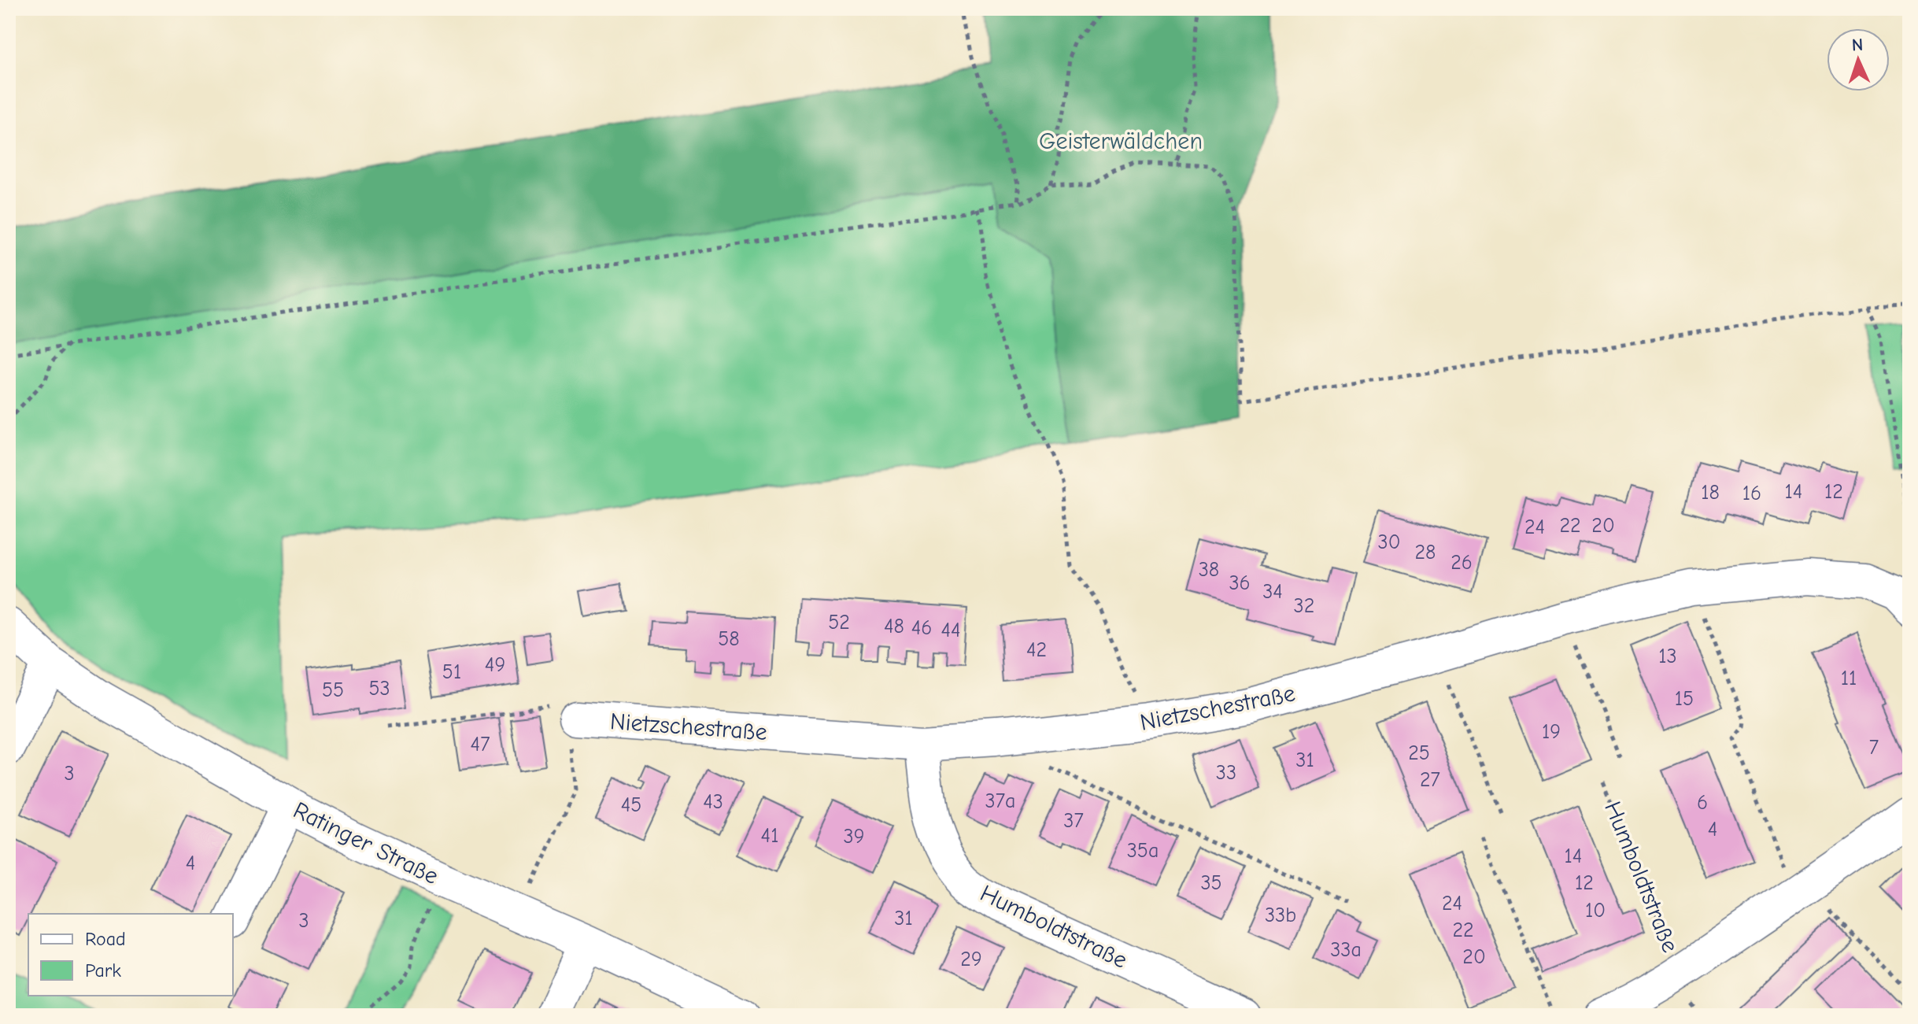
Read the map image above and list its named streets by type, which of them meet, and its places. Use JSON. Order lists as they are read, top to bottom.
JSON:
{
  "streets": {
    "street": ["Nietzschestraße", "Ratinger Straße", "Humboldtstraße"]
  },
  "crossings": [
    ["Nietzschestraße", "Humboldtstraße"]
  ],
  "parks": ["Geisterwäldchen"],
  "house_numbers": [
    "14",
    "12",
    "18",
    "16",
    "22",
    "20",
    "24",
    "30",
    "28",
    "26",
    "38",
    "36",
    "34",
    "32",
    "52",
    "48",
    "46",
    "44",
    "58",
    "42",
    "13",
    "49",
    "51",
    "11",
    "53",
    "55",
    "15",
    "19",
    "47",
    "7",
    "25",
    "31",
    "33",
    "3",
    "27",
    "37a",
    "43",
    "6",
    "45",
    "37",
    "4",
    "41",
    "39",
    "35a",
    "14",
    "4",
    "35",
    "12",
    "24",
    "10",
    "33b",
    "31",
    "3",
    "22",
    "33a",
    "20",
    "29"
  ],
  "legend": ["Road", "Park"],
  "north": "top"
}
